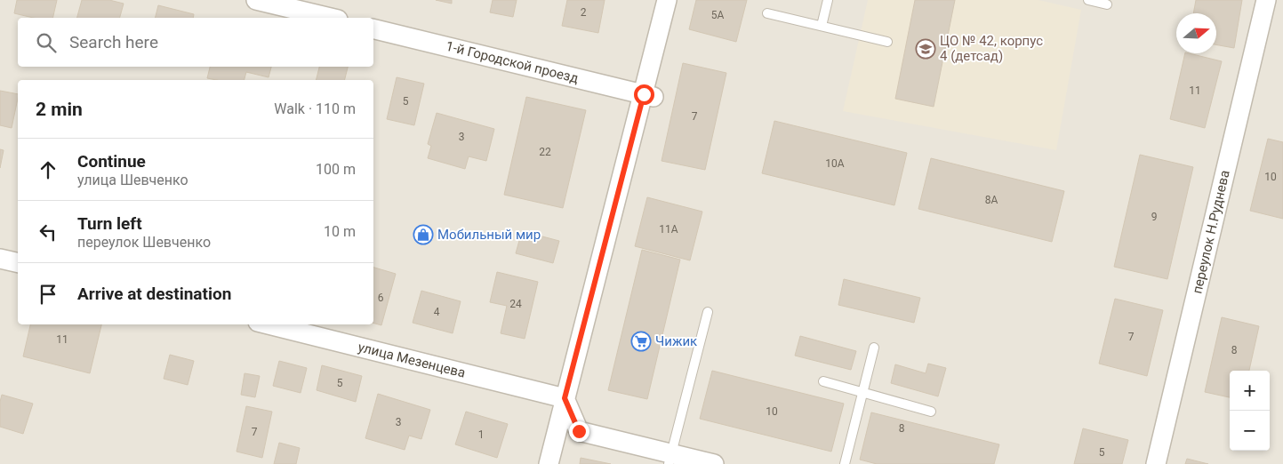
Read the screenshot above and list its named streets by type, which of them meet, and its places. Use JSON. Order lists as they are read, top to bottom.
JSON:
{
  "streets": {
    "street": ["1-й Городской проезд", "переулок Н.Руднева", "улица Мезенцева"]
  },
  "places": {
    "school or university": ["ЦО № 42, корпус 4 (детсад)"],
    "shop": ["Мобильный мир"],
    "supermarket": ["Чижик"]
  },
  "house_numbers": [
    "2",
    "5А",
    "11",
    "5",
    "7",
    "3",
    "22",
    "10А",
    "10",
    "8А",
    "9",
    "11А",
    "6",
    "24",
    "4",
    "7",
    "11",
    "8",
    "5",
    "10",
    "3",
    "8",
    "7",
    "1",
    "5"
  ],
  "north": "right",
  "page": {
    "search": "Search here",
    "heading": ["2 min", "Walk · 110 m"],
    "list": [
      ["Continue", "улица Шевченко", "100 m"],
      ["Turn left", "переулок Шевченко", "10 m"],
      "Arrive at destination"
    ],
    "map_buttons": ["+", "−"]
  }
}
